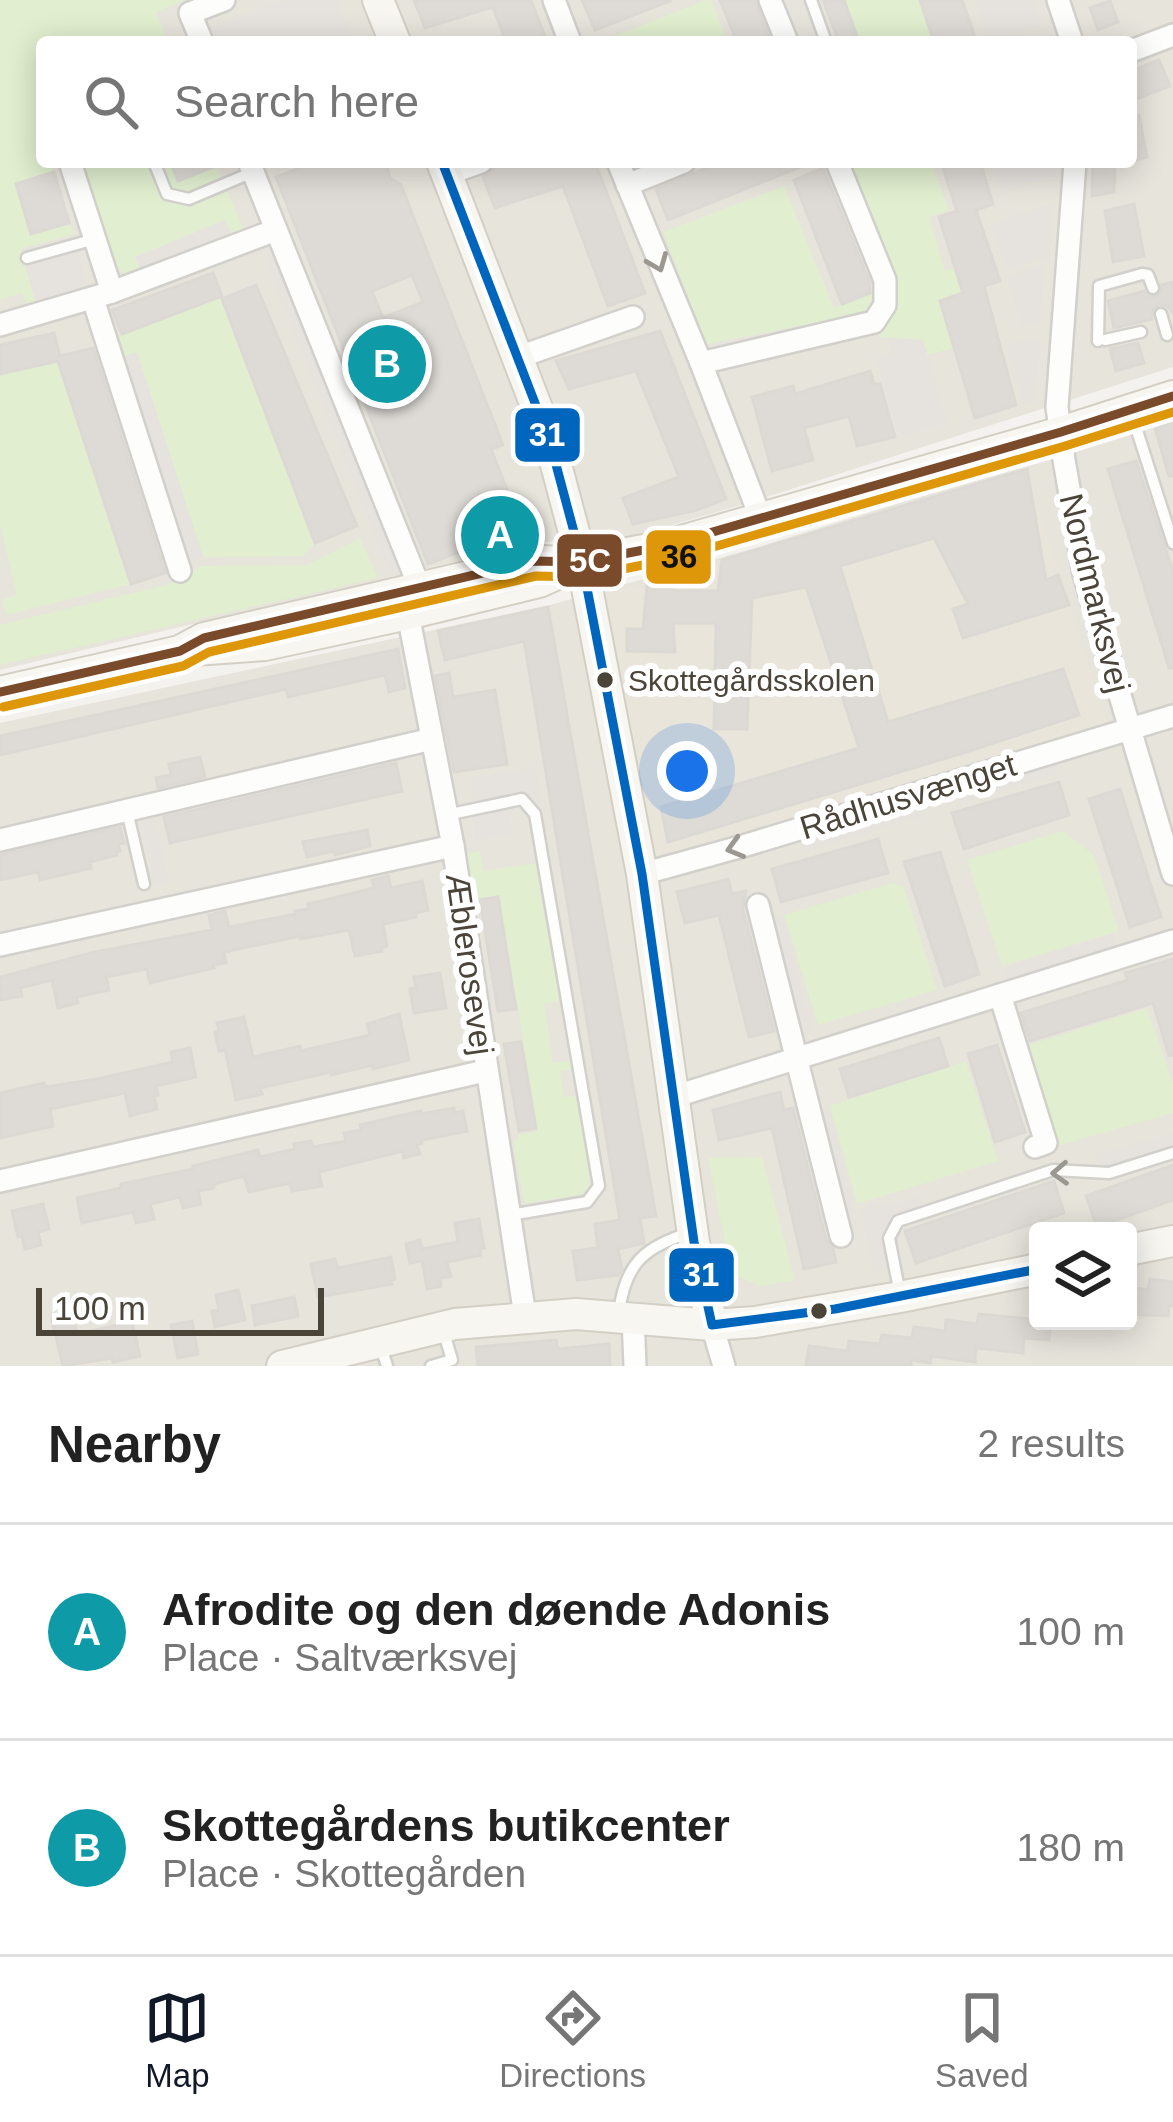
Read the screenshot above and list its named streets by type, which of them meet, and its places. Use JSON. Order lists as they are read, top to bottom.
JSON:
{
  "streets": {
    "street": ["Nordmarksvej", "Rådhusvænget", "Æblerosevej"]
  },
  "crossings": [
    ["Nordmarksvej", "Rådhusvænget"]
  ],
  "one_way": ["Rådhusvænget"],
  "places": ["Skottegårdsskolen"],
  "lines": ["transit line 31", "transit line 5C", "transit line 36"],
  "scale_bar": "100 m",
  "page": {
    "search": "Search here",
    "pins": ["B", "A"],
    "scale": "100 m",
    "heading": ["Nearby", "2 results"],
    "list": [
      {
        "mark": "A",
        "name": "Afrodite og den døende Adonis",
        "note": "Place · Saltværksvej",
        "value": "100 m"
      },
      {
        "mark": "B",
        "name": "Skottegårdens butikcenter",
        "note": "Place · Skottegården",
        "value": "180 m"
      }
    ],
    "nav": ["Map", "Directions", "Saved"]
  }
}
